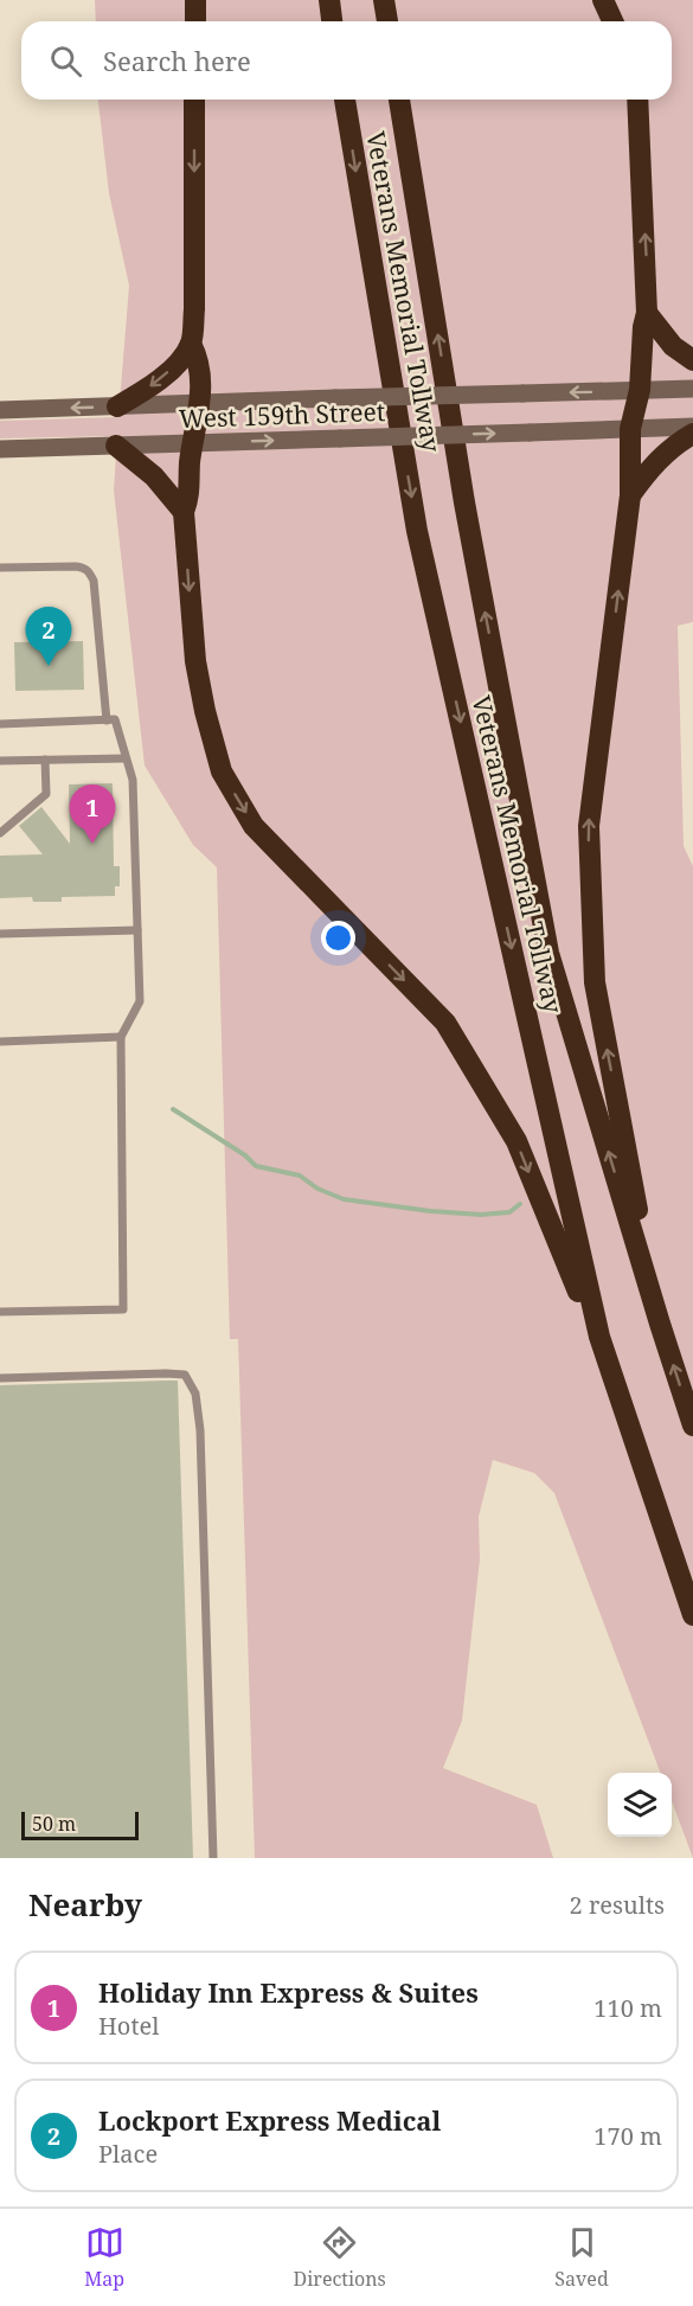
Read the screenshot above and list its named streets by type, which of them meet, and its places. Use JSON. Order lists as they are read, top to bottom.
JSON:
{
  "streets": {
    "highway": ["Veterans Memorial Tollway"],
    "main road": ["West 159th Street"]
  },
  "scale_bar": "50 m",
  "page": {
    "search": "Search here",
    "pins": ["2", "1"],
    "scale": "50 m",
    "heading": ["Nearby", "2 results"],
    "list": [
      {
        "mark": "1",
        "name": "Holiday Inn Express & Suites",
        "note": "Hotel",
        "value": "110 m"
      },
      {
        "mark": "2",
        "name": "Lockport Express Medical",
        "note": "Place",
        "value": "170 m"
      }
    ],
    "nav": ["Map", "Directions", "Saved"]
  }
}
